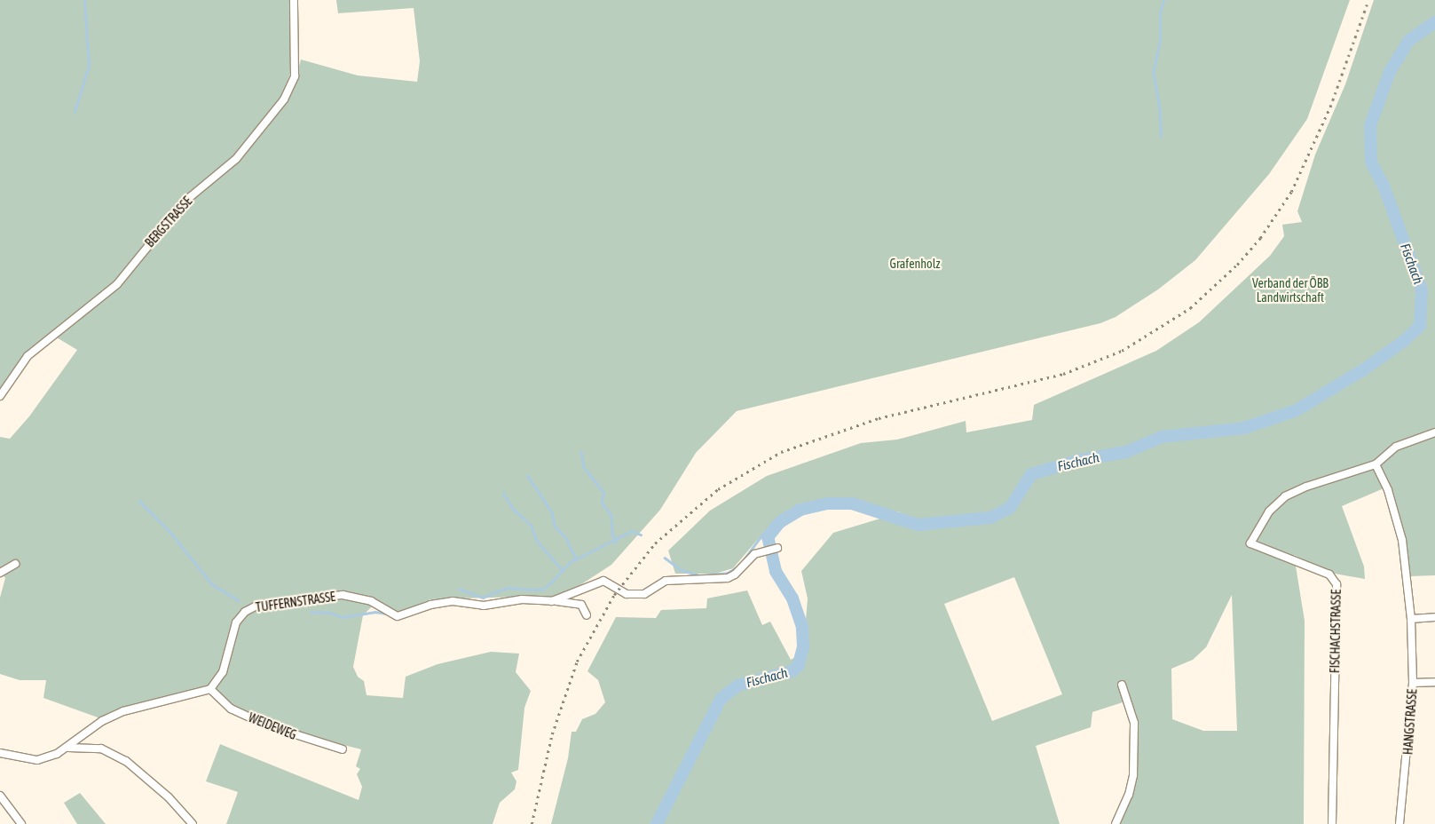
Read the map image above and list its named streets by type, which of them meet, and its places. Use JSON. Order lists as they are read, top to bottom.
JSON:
{
  "streets": {
    "street": [
      "BERGSTRASSE",
      "TUFFERNSTRASSE",
      "FISCHACHSTRASSE",
      "HANGSTRASSE",
      "WEIDEWEG"
    ]
  },
  "crossings": [
    ["TUFFERNSTRASSE", "WEIDEWEG"],
    ["FISCHACHSTRASSE", "HANGSTRASSE"]
  ],
  "water": ["Fischach"],
  "parks": ["Grafenholz", "Verband der ÖBB Landwirtschaft"]
}
